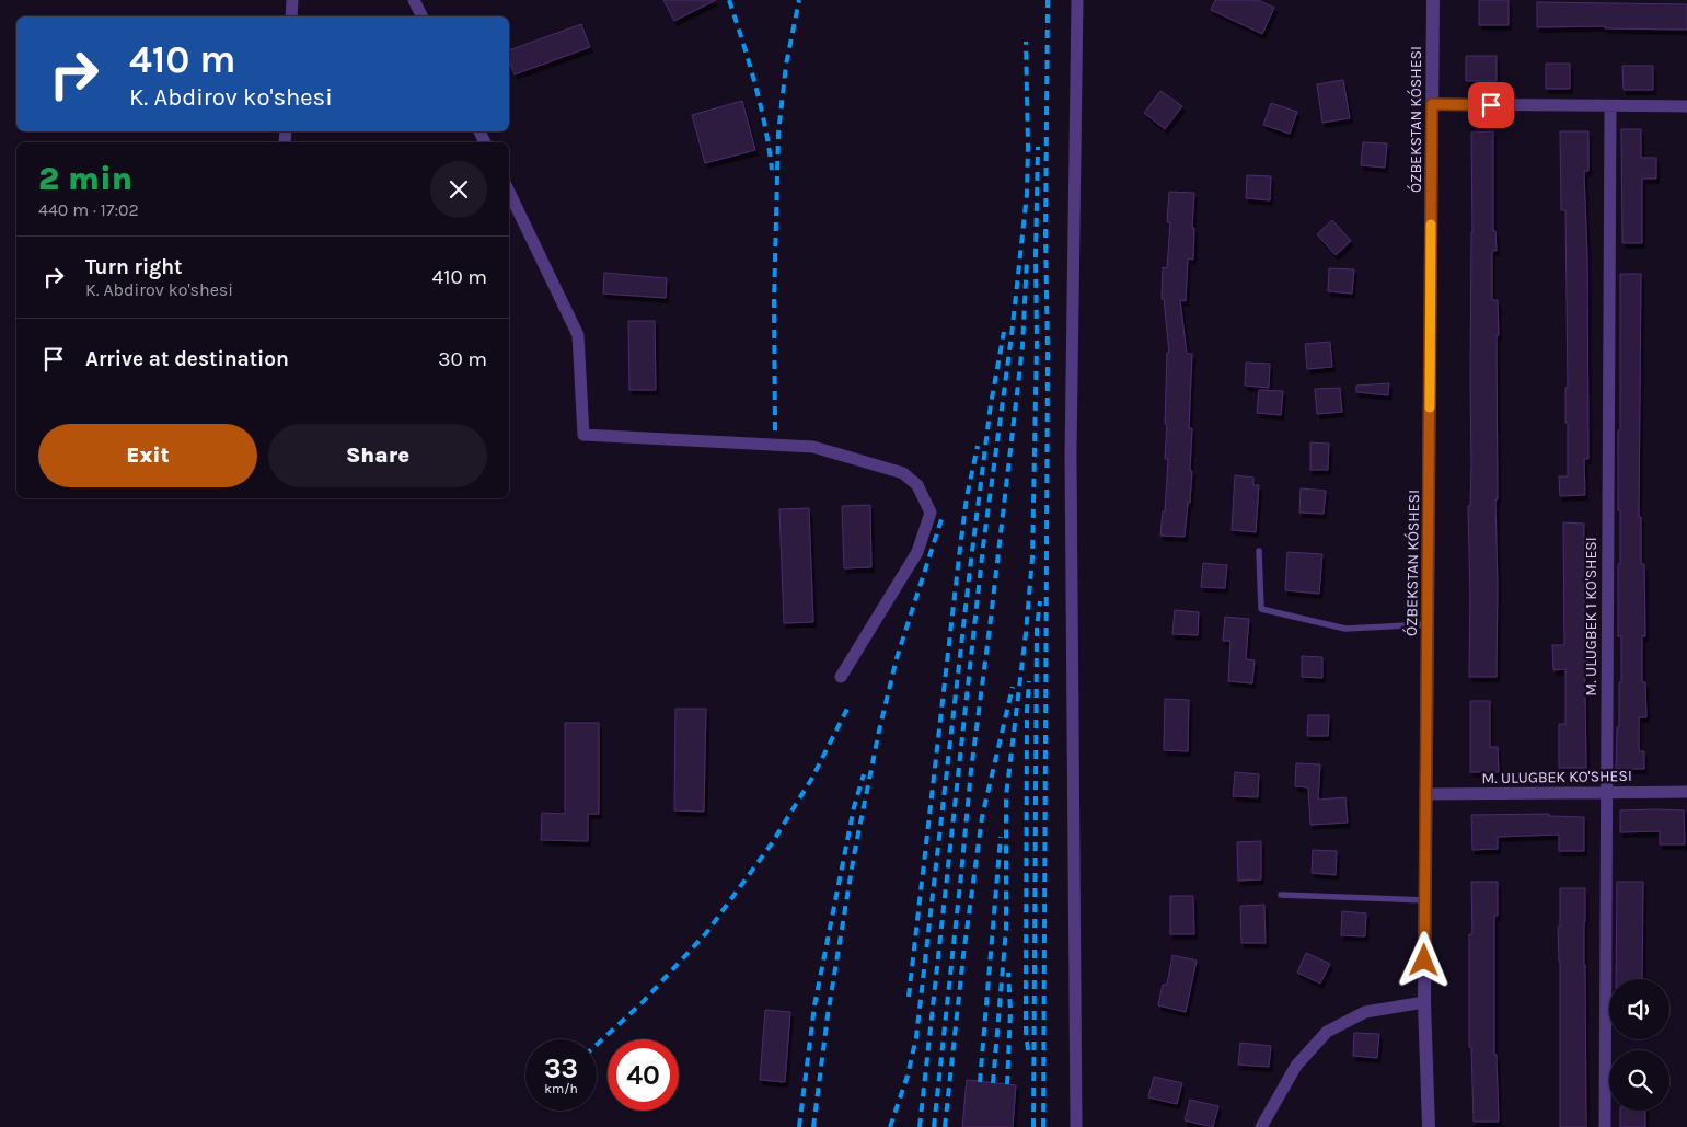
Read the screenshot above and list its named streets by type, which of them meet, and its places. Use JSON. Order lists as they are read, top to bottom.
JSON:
{
  "streets": {
    "street": ["ÓZBEKSTAN KÓSHESI", "M. ULUGBEK 1 KO'SHESI", "M. ULUGBEK KO'SHESI"]
  },
  "crossings": [
    ["ÓZBEKSTAN KÓSHESI", "M. ULUGBEK KO'SHESI"],
    ["M. ULUGBEK 1 KO'SHESI", "M. ULUGBEK KO'SHESI"]
  ],
  "page": {
    "turn": ["410 m", "K. Abdirov ko'shesi"],
    "heading": ["2 min", "440 m · 17:02"],
    "list": [
      {
        "name": "Turn right",
        "note": "K. Abdirov ko'shesi",
        "value": "410 m"
      },
      {
        "name": "Arrive at destination",
        "value": "30 m"
      }
    ],
    "buttons": ["Exit", "Share"],
    "speed": "33 km/h",
    "limit": "40"
  }
}
